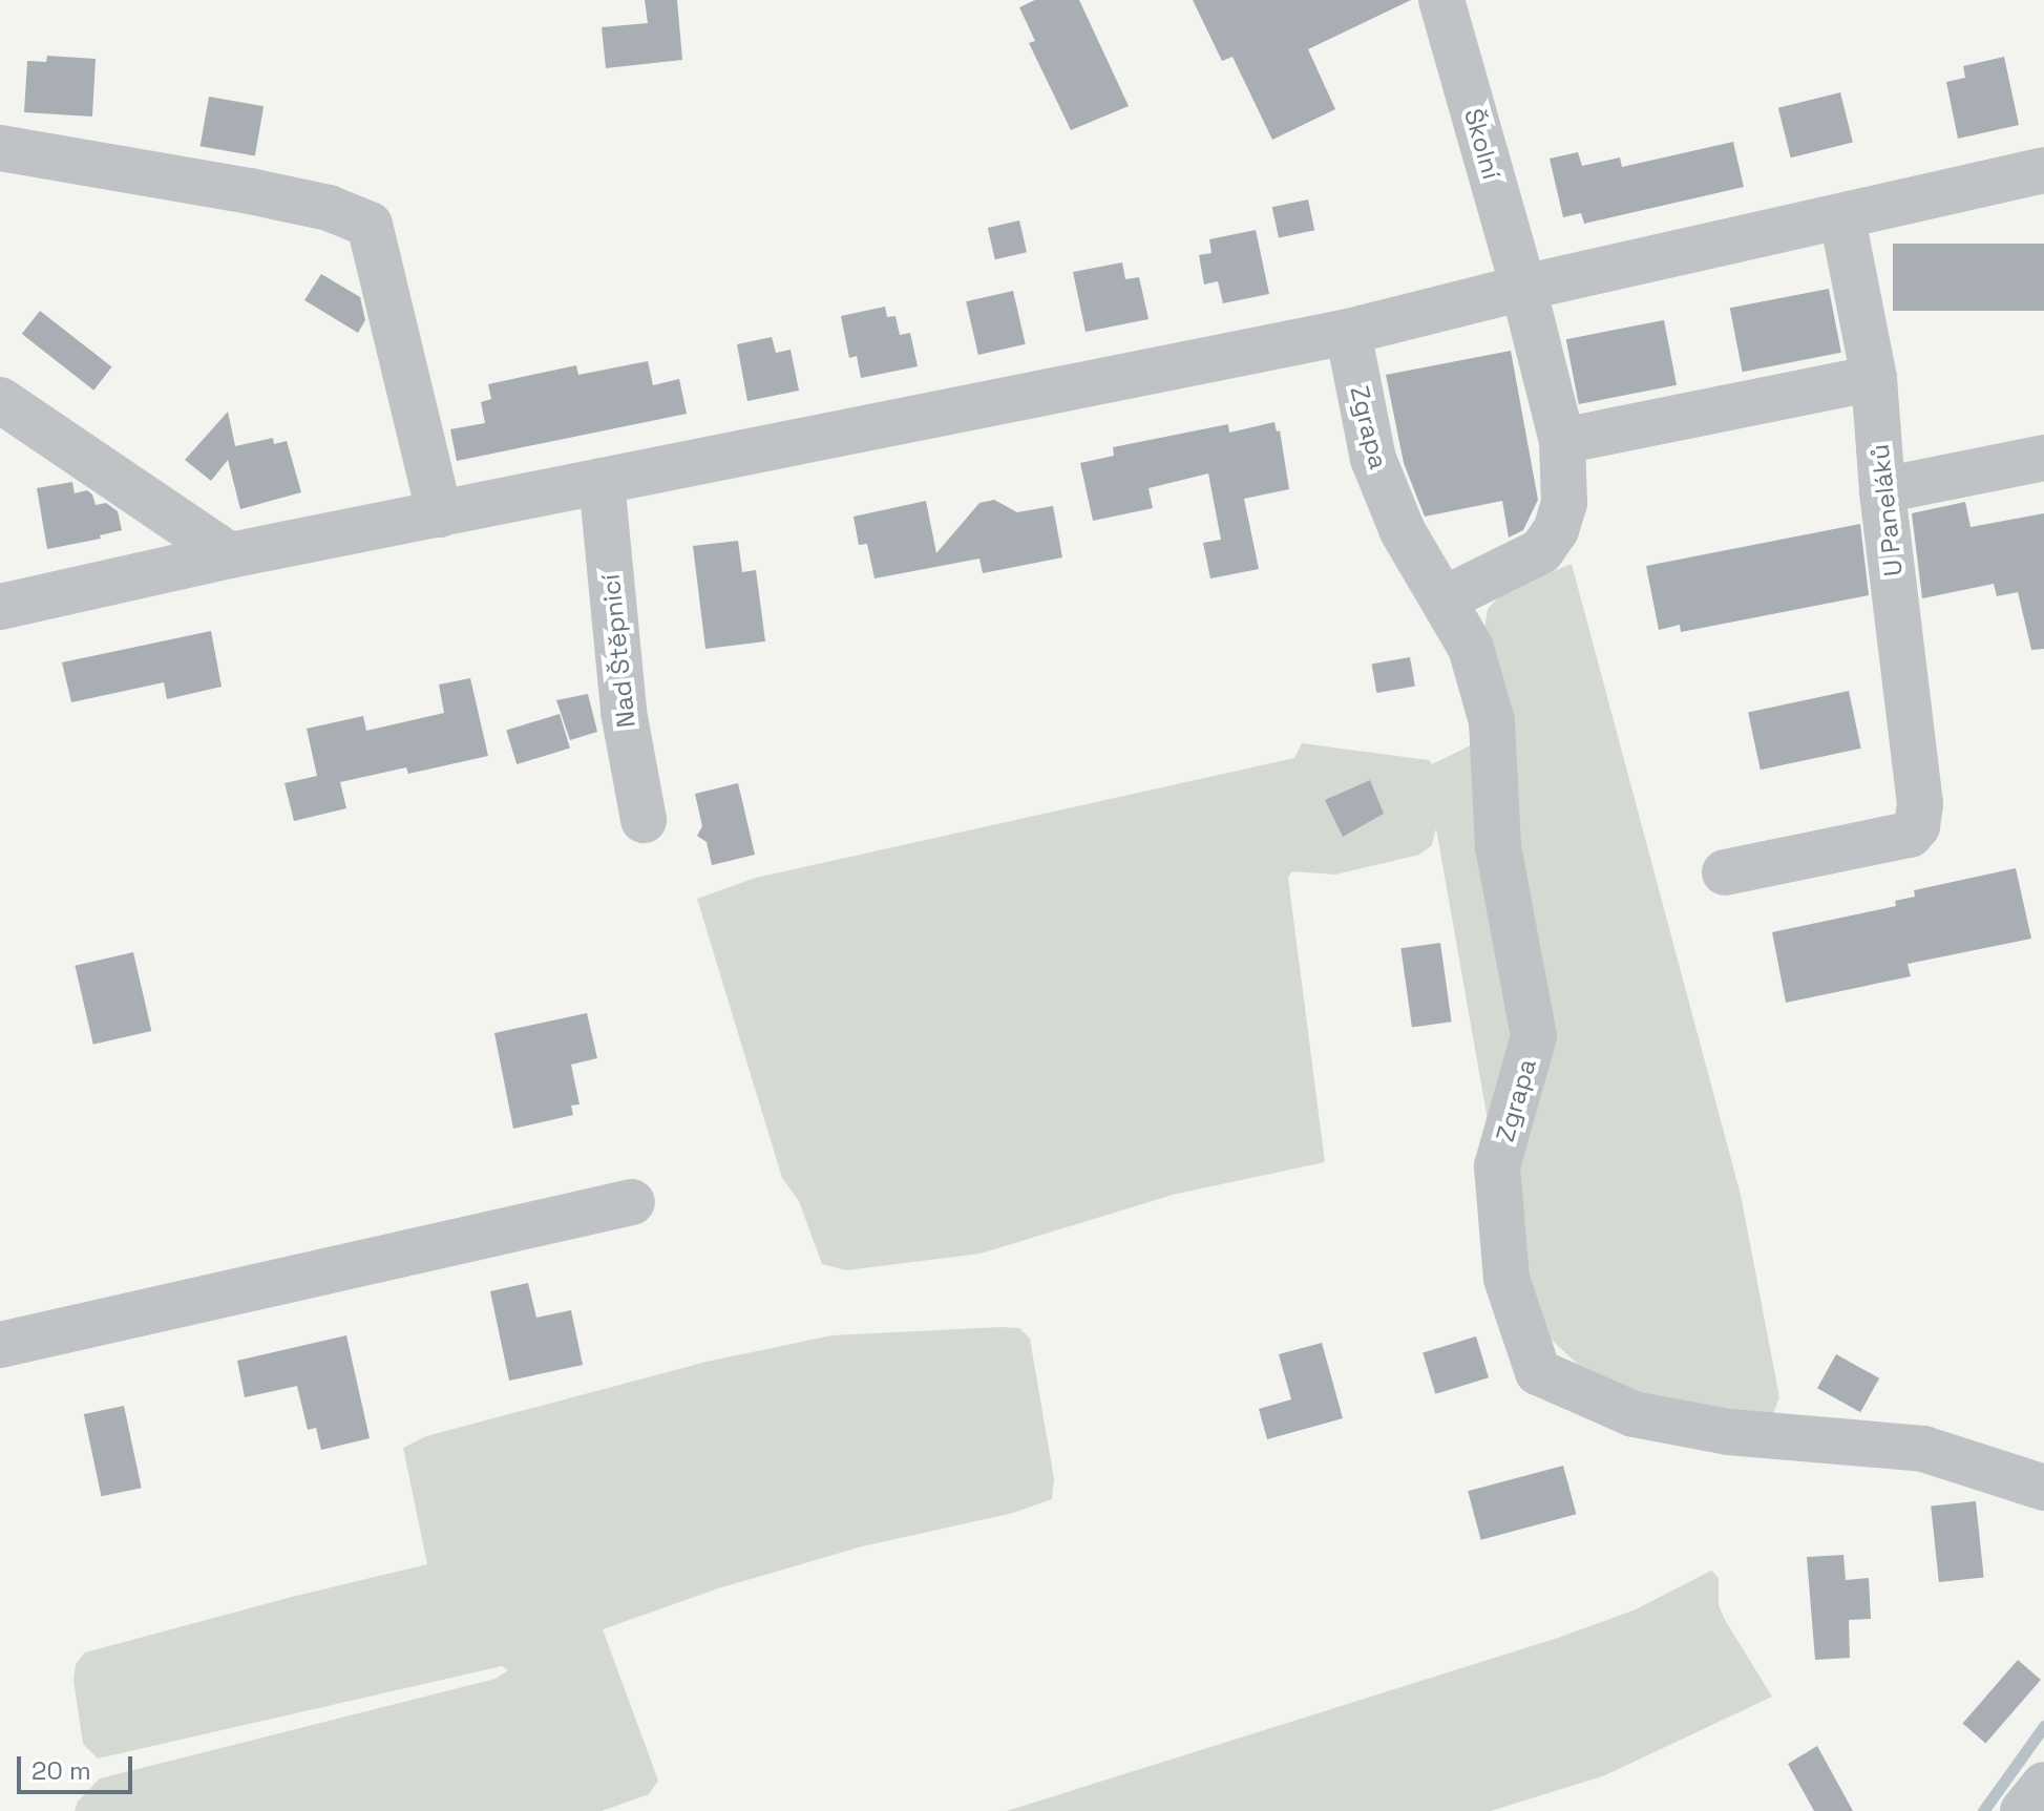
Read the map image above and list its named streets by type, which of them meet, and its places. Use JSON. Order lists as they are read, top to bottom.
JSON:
{
  "streets": {
    "street": [
      "Školní",
      "Zgrapa",
      "U Paneláků",
      "Nad Štěpnicí"
    ]
  },
  "crossings": [
    ["Školní", "Zgrapa"]
  ],
  "scale_bar": "20 m"
}
